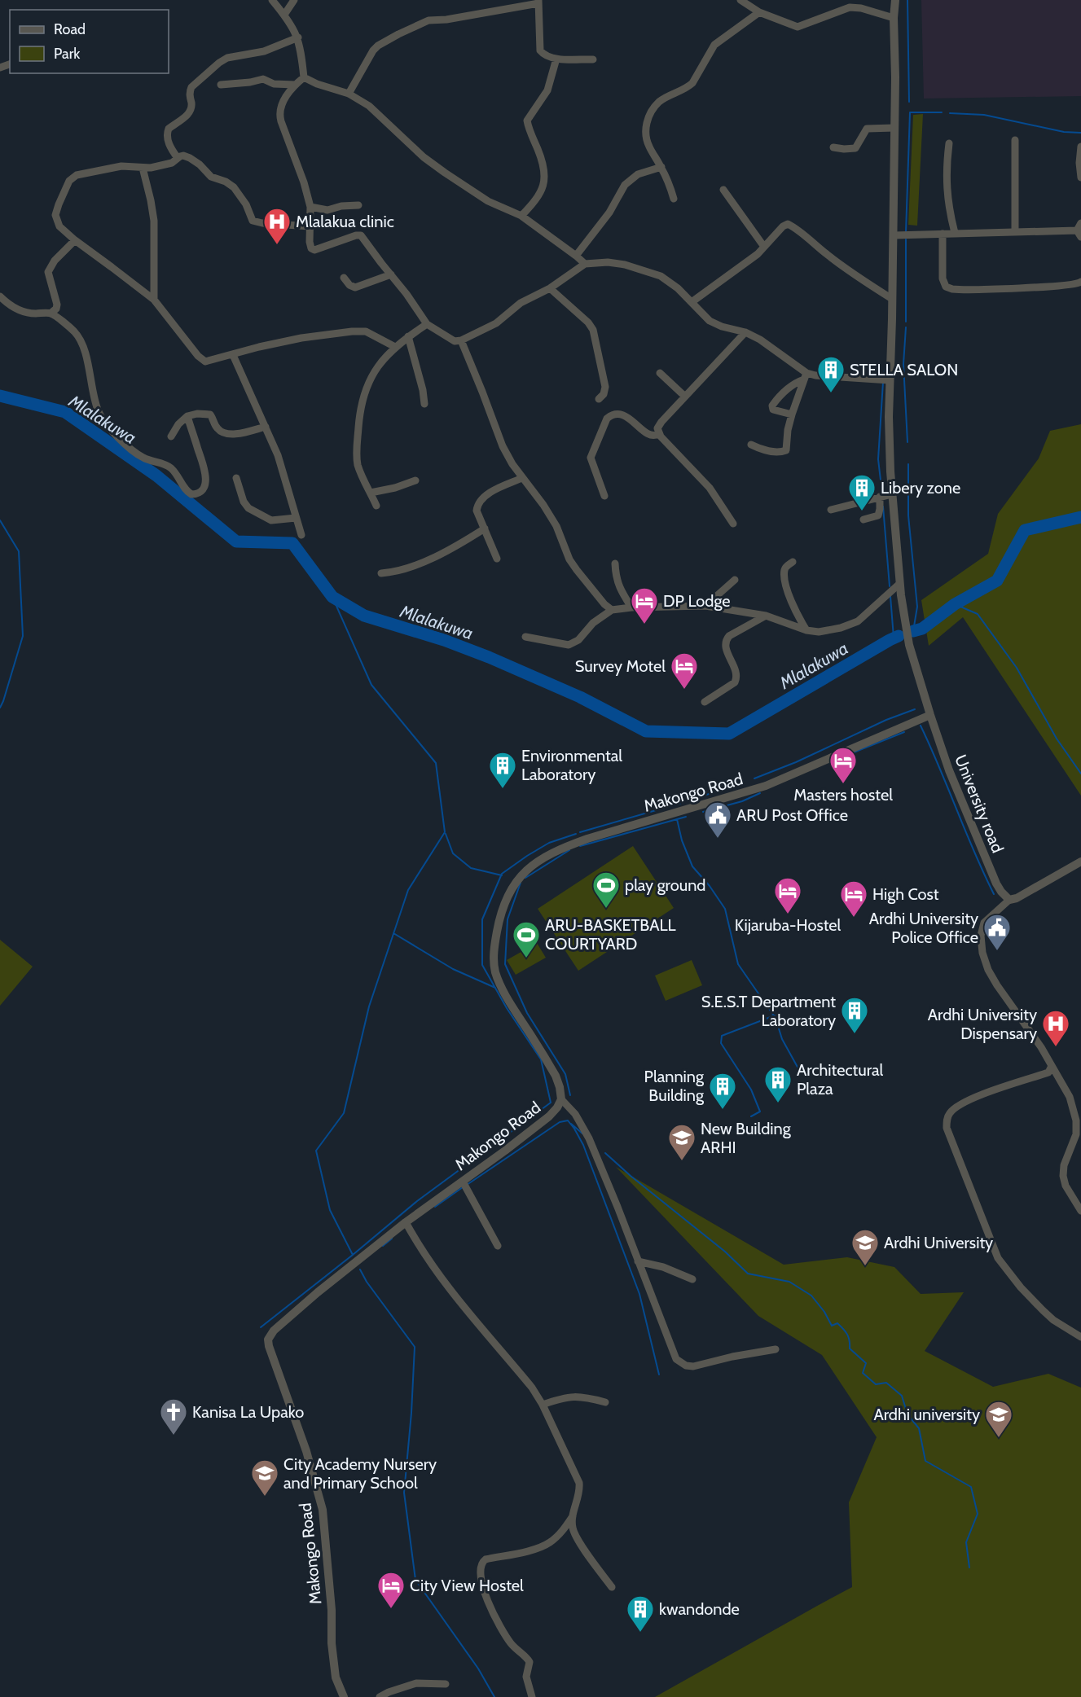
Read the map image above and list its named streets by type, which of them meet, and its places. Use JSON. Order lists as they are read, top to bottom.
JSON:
{
  "streets": {
    "street": ["Makongo Road", "University road"]
  },
  "crossings": [
    ["Makongo Road", "University road"]
  ],
  "water": ["Mlalakuwa"],
  "places": {
    "hospital": ["Mlalakua clinic", "Ardhi University Dispensary"],
    "building": [
      "STELLA SALON",
      "Libery zone",
      "Environmental Laboratory",
      "S.E.S.T Department Laboratory",
      "Architectural Plaza",
      "Planning Building",
      "kwandonde"
    ],
    "hotel": [
      "DP Lodge",
      "Survey Motel",
      "Masters hostel",
      "Kijaruba-Hostel",
      "High Cost",
      "City View Hostel"
    ],
    "public building": ["ARU Post Office", "Ardhi University Police Office"],
    "sports": ["play ground", "ARU-BASKETBALL COURTYARD"],
    "school or university": [
      "New Building ARHI",
      "Ardhi University",
      "Ardhi university",
      "City Academy Nursery and Primary School"
    ],
    "church": ["Kanisa La Upako"]
  },
  "legend": ["Road", "Park"]
}
